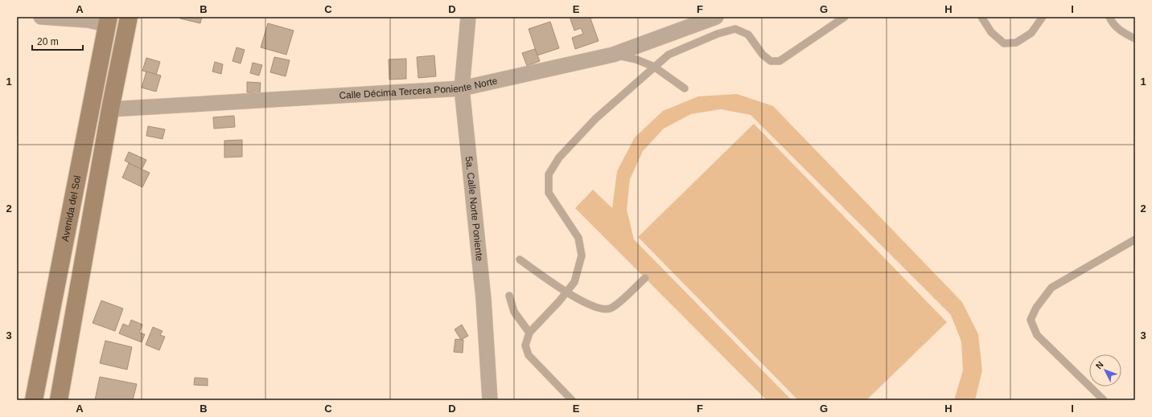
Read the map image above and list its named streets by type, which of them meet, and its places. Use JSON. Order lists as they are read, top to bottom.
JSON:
{
  "streets": {
    "main road": ["Avenida del Sol"],
    "street": ["Calle Décima Tercera Poniente Norte", "5a. Calle Norte Poniente"]
  },
  "crossings": [
    ["Calle Décima Tercera Poniente Norte", "5a. Calle Norte Poniente"]
  ],
  "scale_bar": "20 m",
  "north": "top left",
  "grid": {
    "columns": [
      "A",
      "B",
      "C",
      "D",
      "E",
      "F",
      "G",
      "H",
      "I"
    ],
    "rows": ["1", "2", "3"]
  }
}
